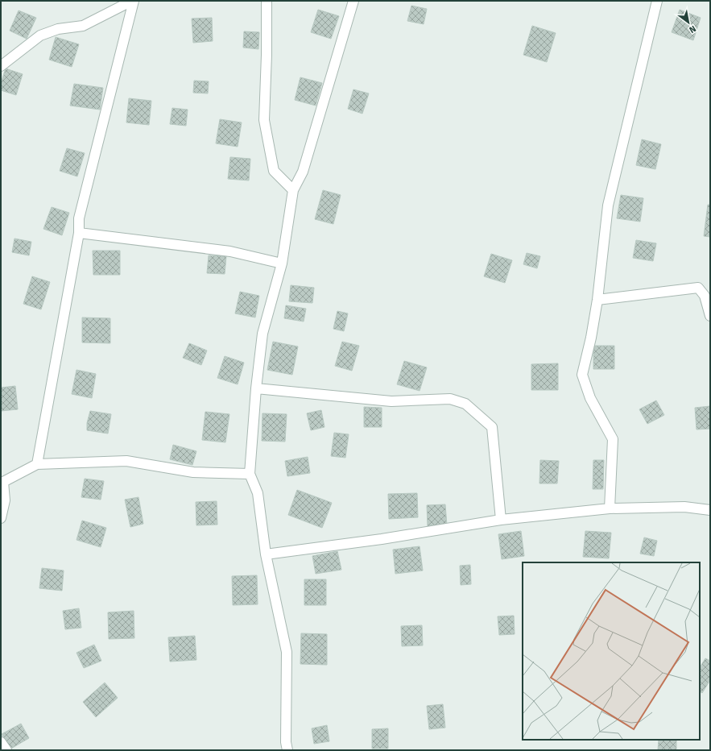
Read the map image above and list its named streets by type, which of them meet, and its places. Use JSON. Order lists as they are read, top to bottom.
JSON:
{
  "north": "bottom right"
}
